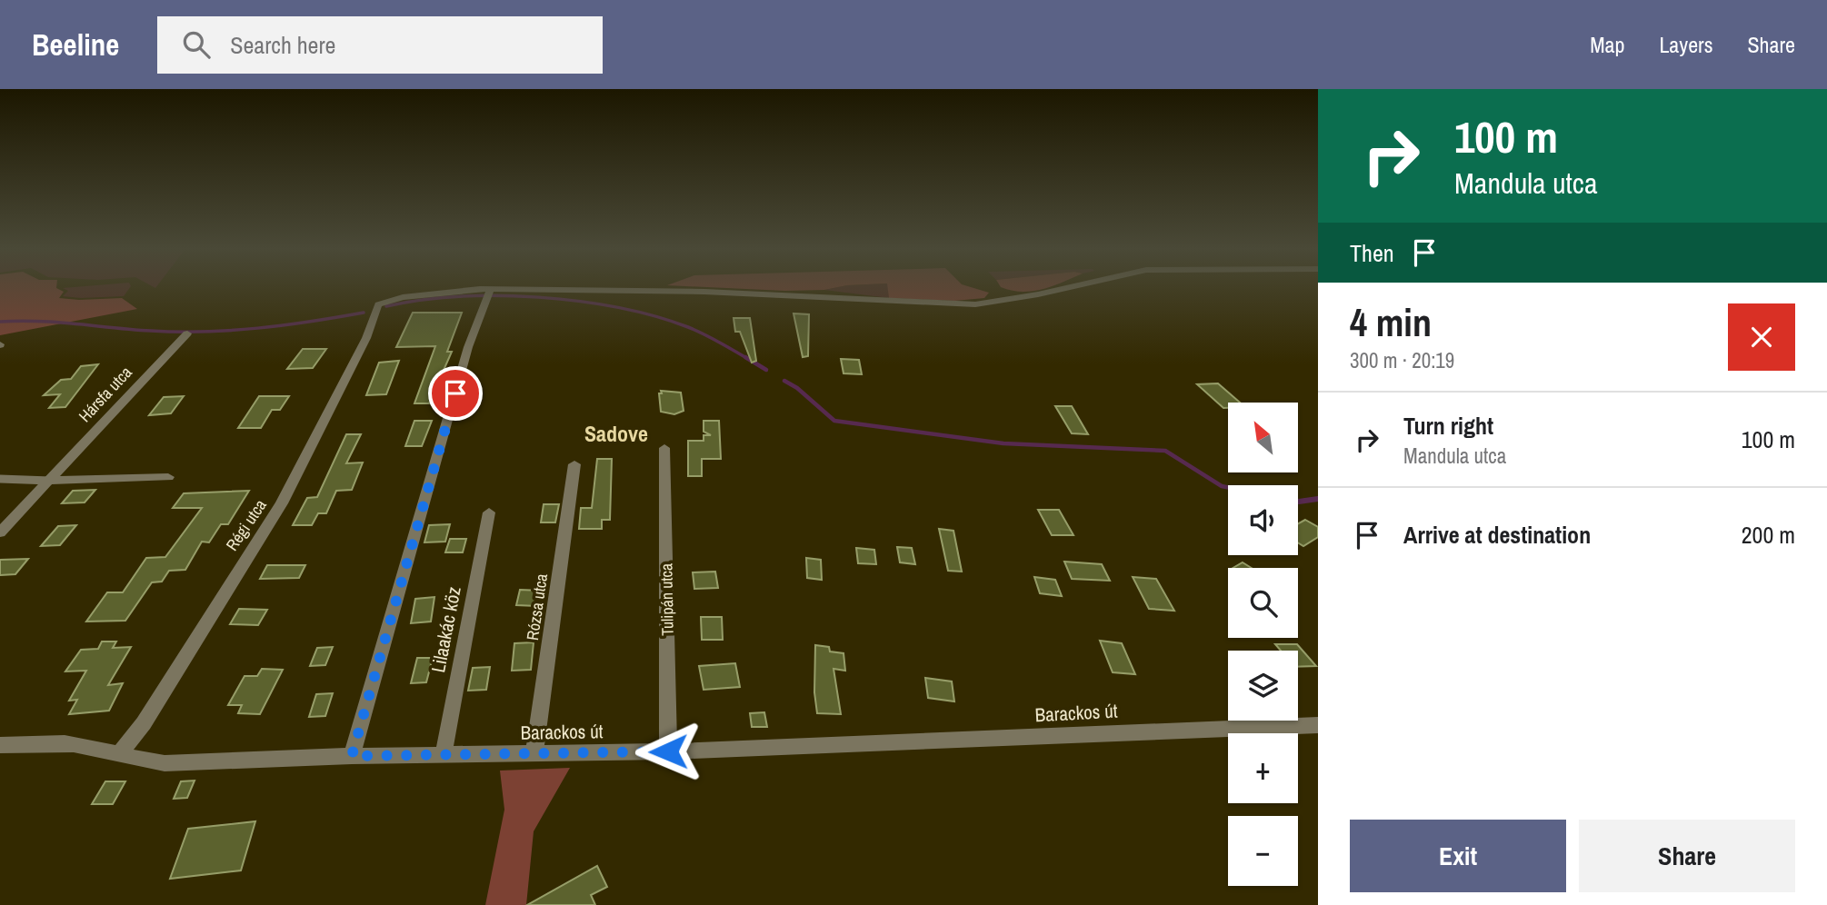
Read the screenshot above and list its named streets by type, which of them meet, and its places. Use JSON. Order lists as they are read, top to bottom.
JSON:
{
  "streets": {
    "street": [
      "Hársfa utca",
      "Régi utca",
      "Tulipán utca",
      "Rózsa utca",
      "Lilaakác köz",
      "Barackos út"
    ]
  },
  "crossings": [
    ["Régi utca", "Barackos út"],
    ["Tulipán utca", "Barackos út"],
    ["Rózsa utca", "Barackos út"],
    ["Lilaakác köz", "Barackos út"]
  ],
  "districts": ["Sadove"],
  "north": "top left",
  "page": {
    "header": "Beeline",
    "search": "Search here",
    "nav": ["Map", "Layers", "Share"],
    "turn": ["100 m", "Mandula utca"],
    "then": "Then",
    "heading": ["4 min", "300 m · 20:19"],
    "list": [
      {
        "name": "Turn right",
        "note": "Mandula utca",
        "value": "100 m"
      },
      {
        "name": "Arrive at destination",
        "value": "200 m"
      }
    ],
    "map_buttons": ["+", "−"],
    "buttons": ["Exit", "Share"]
  }
}
